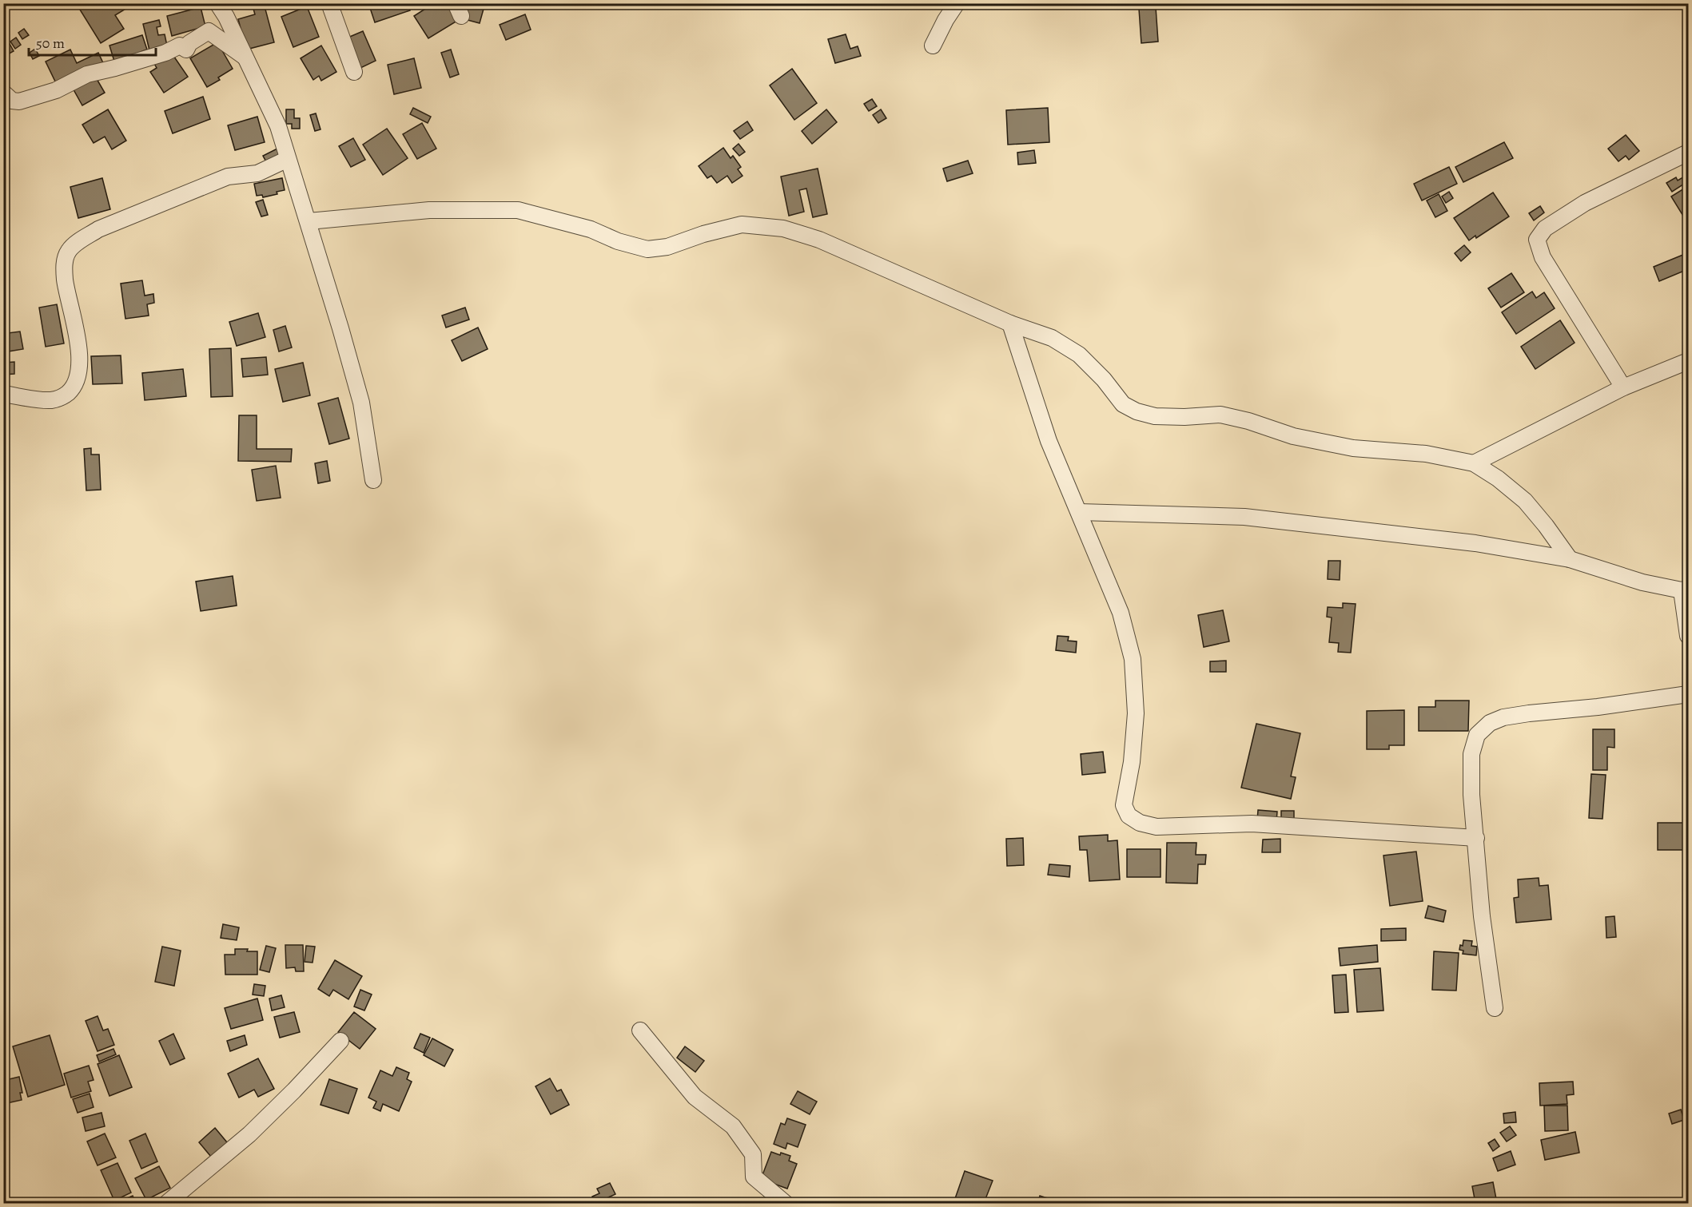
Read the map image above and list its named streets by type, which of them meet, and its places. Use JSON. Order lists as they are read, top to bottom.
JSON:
{
  "scale_bar": "50 m"
}
